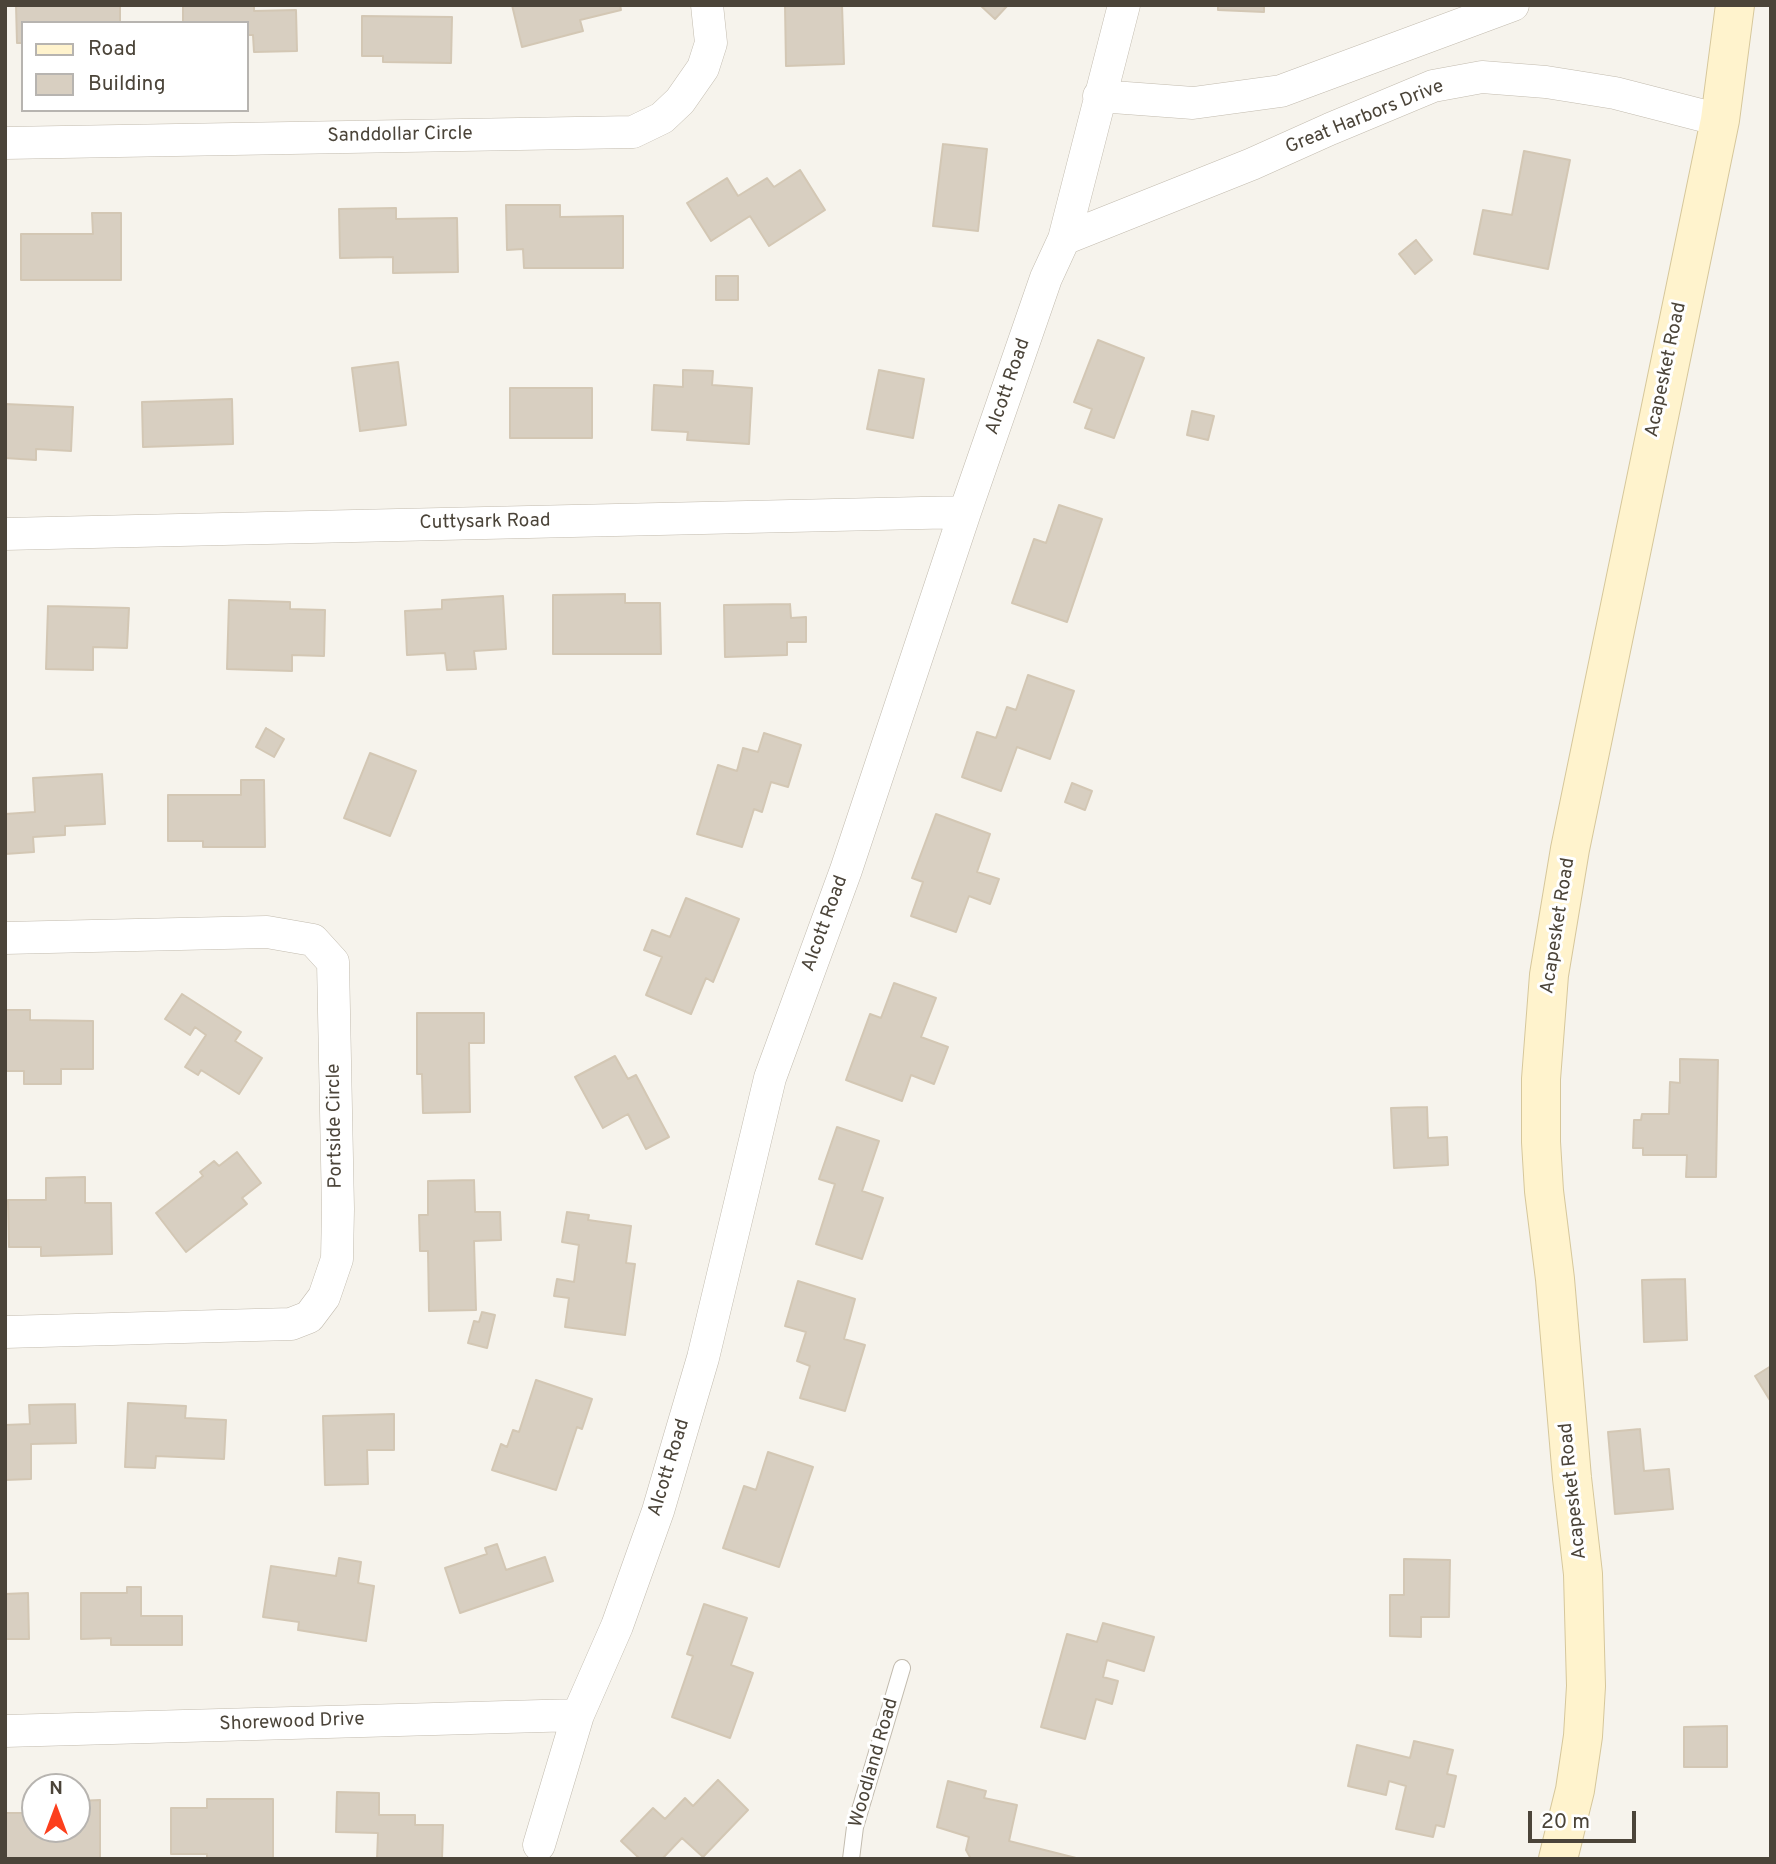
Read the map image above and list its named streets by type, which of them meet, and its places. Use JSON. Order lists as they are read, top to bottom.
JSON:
{
  "streets": {
    "main road": ["Acapesket Road"],
    "street": [
      "Great Harbors Drive",
      "Sanddollar Circle",
      "Alcott Road",
      "Cuttysark Road",
      "Portside Circle",
      "Shorewood Drive"
    ],
    "lane": ["Woodland Road"]
  },
  "crossings": [
    ["Great Harbors Drive", "Acapesket Road"],
    ["Great Harbors Drive", "Alcott Road"],
    ["Alcott Road", "Cuttysark Road"],
    ["Alcott Road", "Shorewood Drive"]
  ],
  "legend": ["Road", "Building"],
  "scale_bar": "20 m",
  "north": "top"
}
